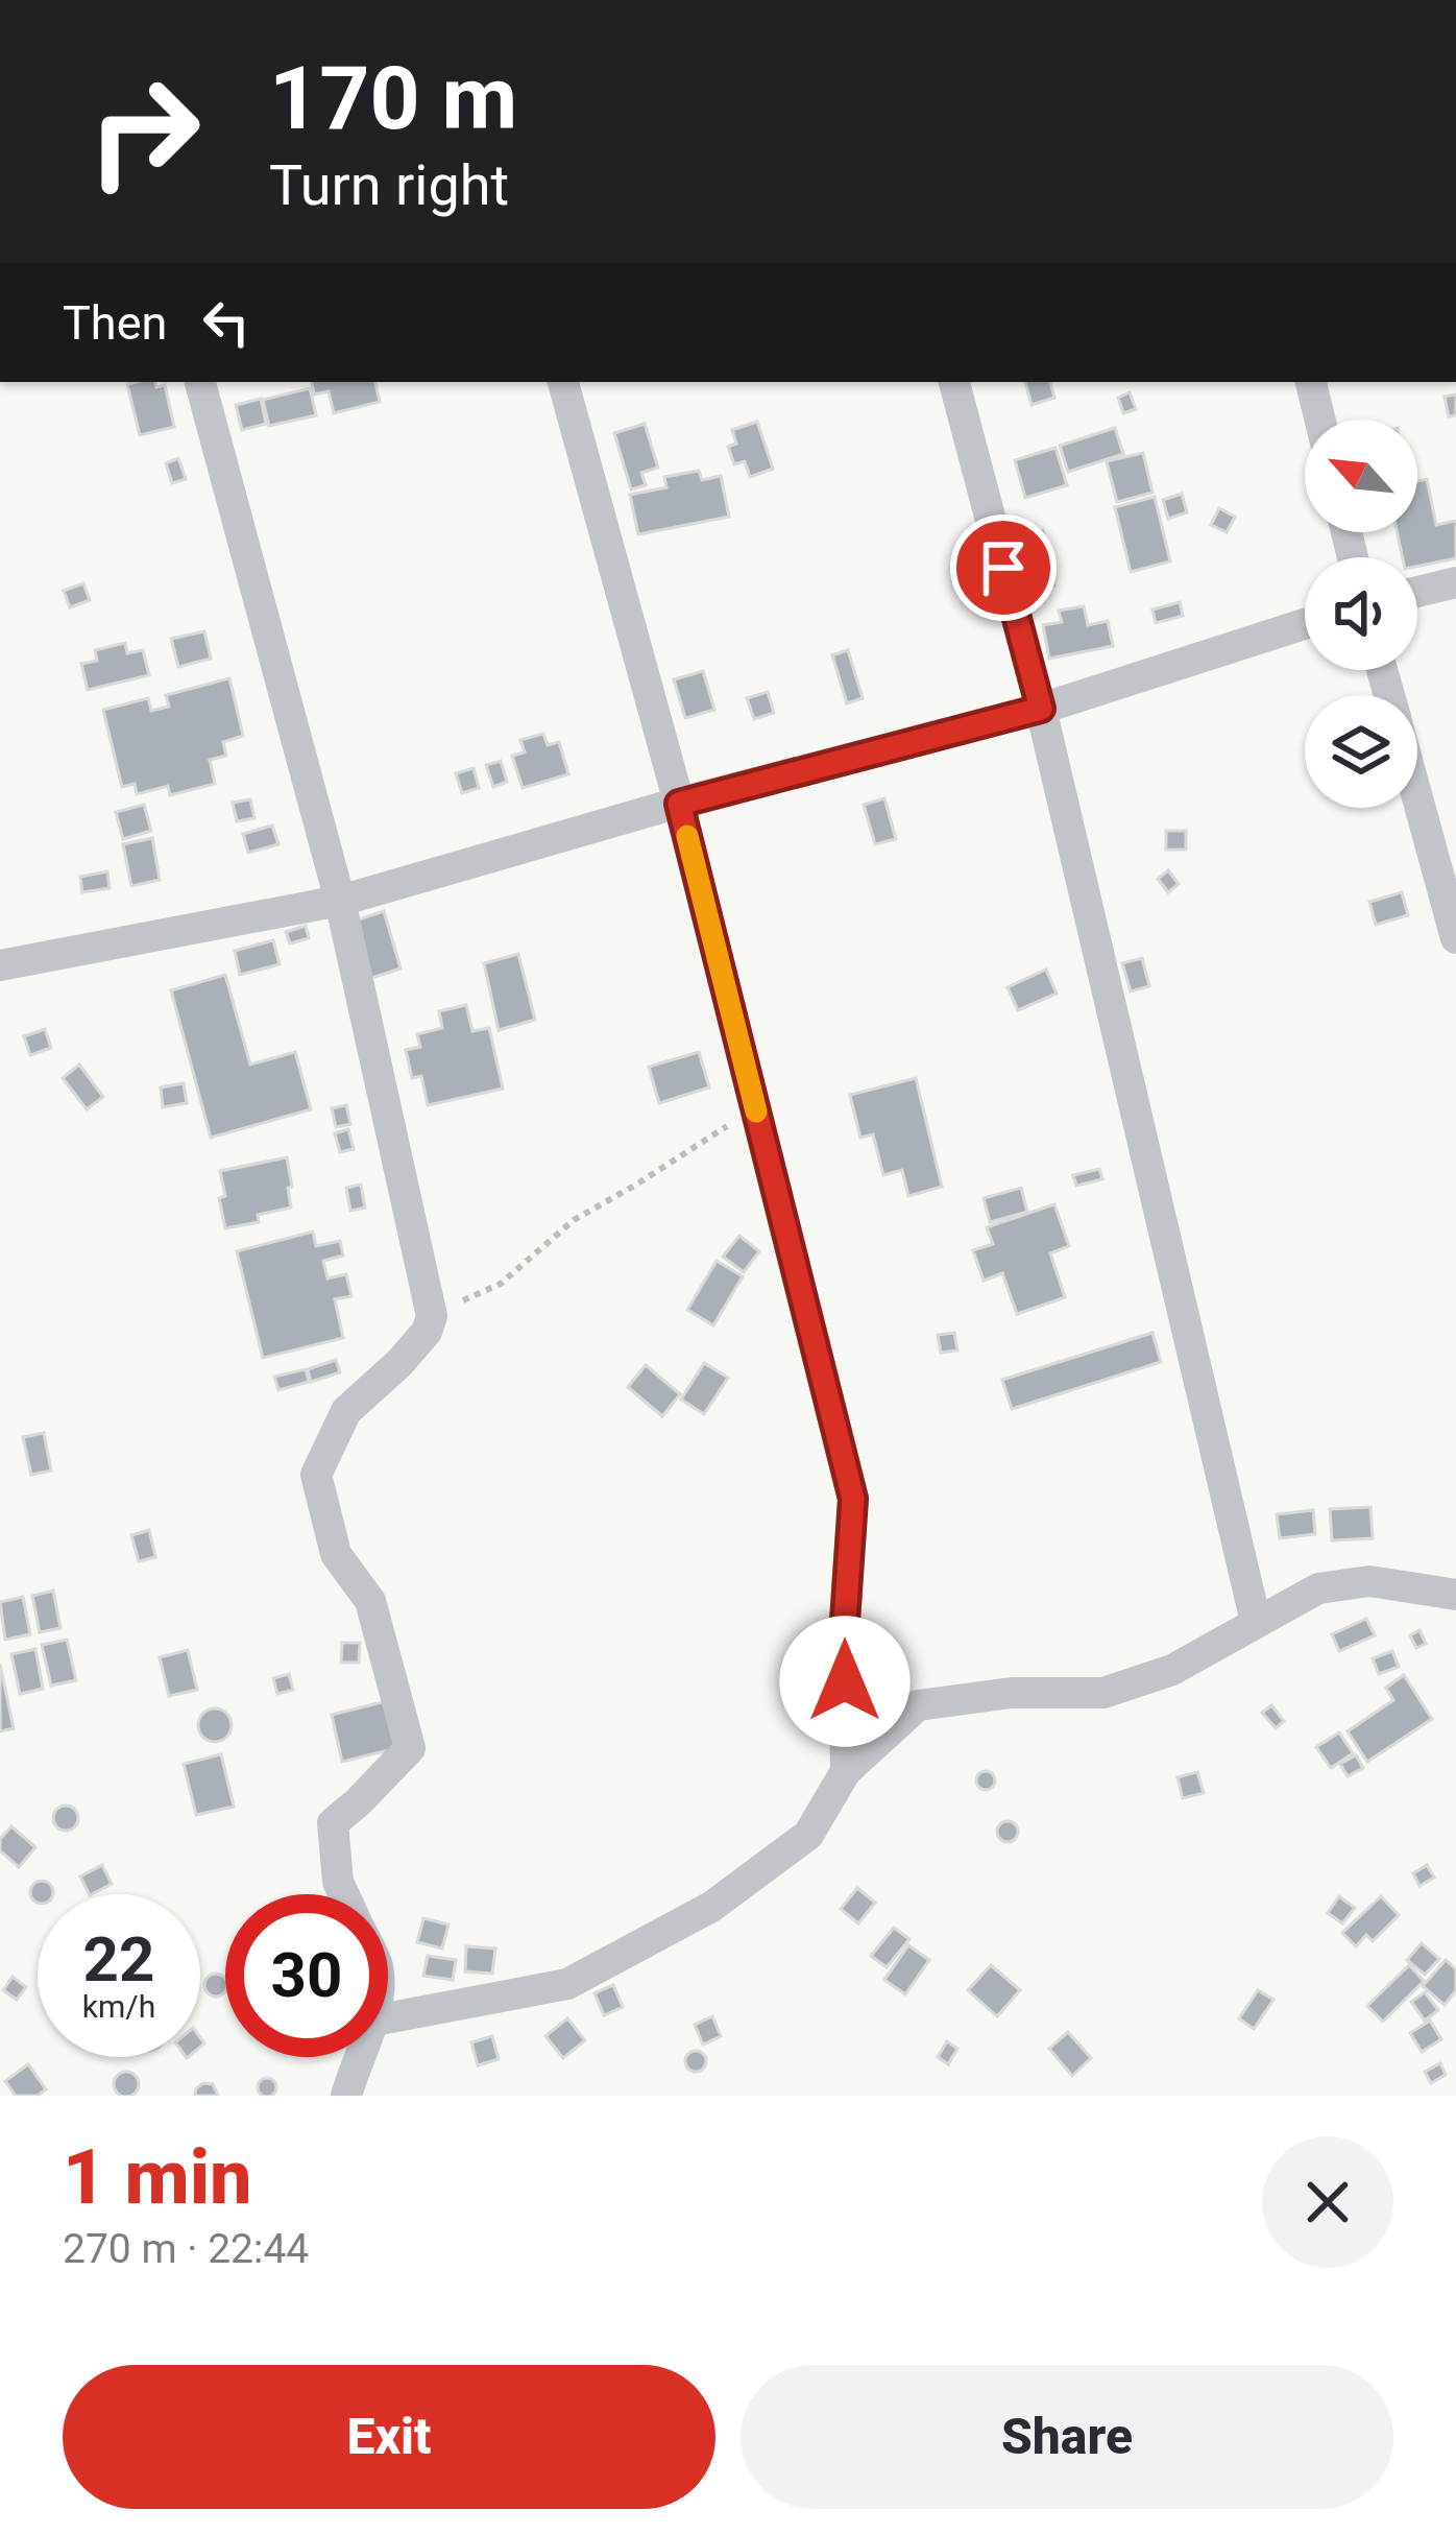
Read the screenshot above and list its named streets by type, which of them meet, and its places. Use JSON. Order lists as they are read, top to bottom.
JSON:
{
  "north": "top left",
  "page": {
    "turn": ["170 m", "Turn right"],
    "then": "Then",
    "speed": "22 km/h",
    "limit": "30",
    "heading": ["1 min", "270 m · 22:44"],
    "buttons": ["Exit", "Share"]
  }
}
